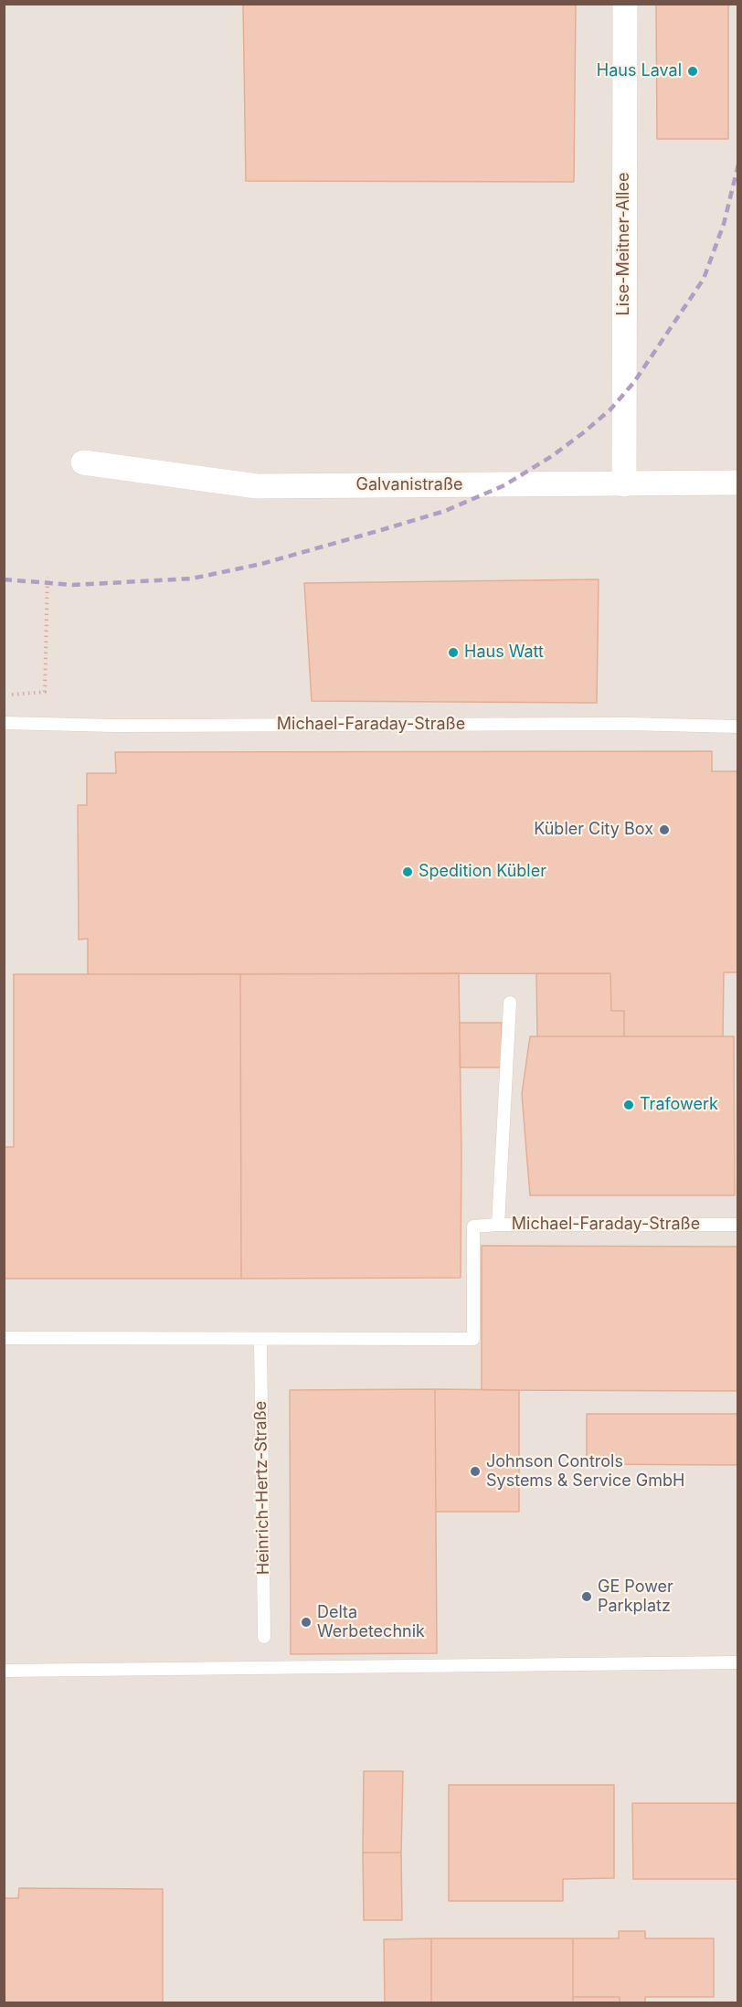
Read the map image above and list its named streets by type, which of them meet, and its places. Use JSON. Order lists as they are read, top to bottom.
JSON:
{
  "streets": {
    "street": ["Lise-Meitner-Allee", "Galvanistraße"],
    "lane": ["Michael-Faraday-Straße", "Heinrich-Hertz-Straße"]
  },
  "crossings": [
    ["Lise-Meitner-Allee", "Galvanistraße"]
  ],
  "places": [
    "Haus Laval",
    "Haus Watt",
    "Kübler City Box",
    "Spedition Kübler",
    "Trafowerk",
    "Johnson Controls Systems & Service GmbH",
    "GE Power Parkplatz",
    "Delta Werbetechnik"
  ]
}
